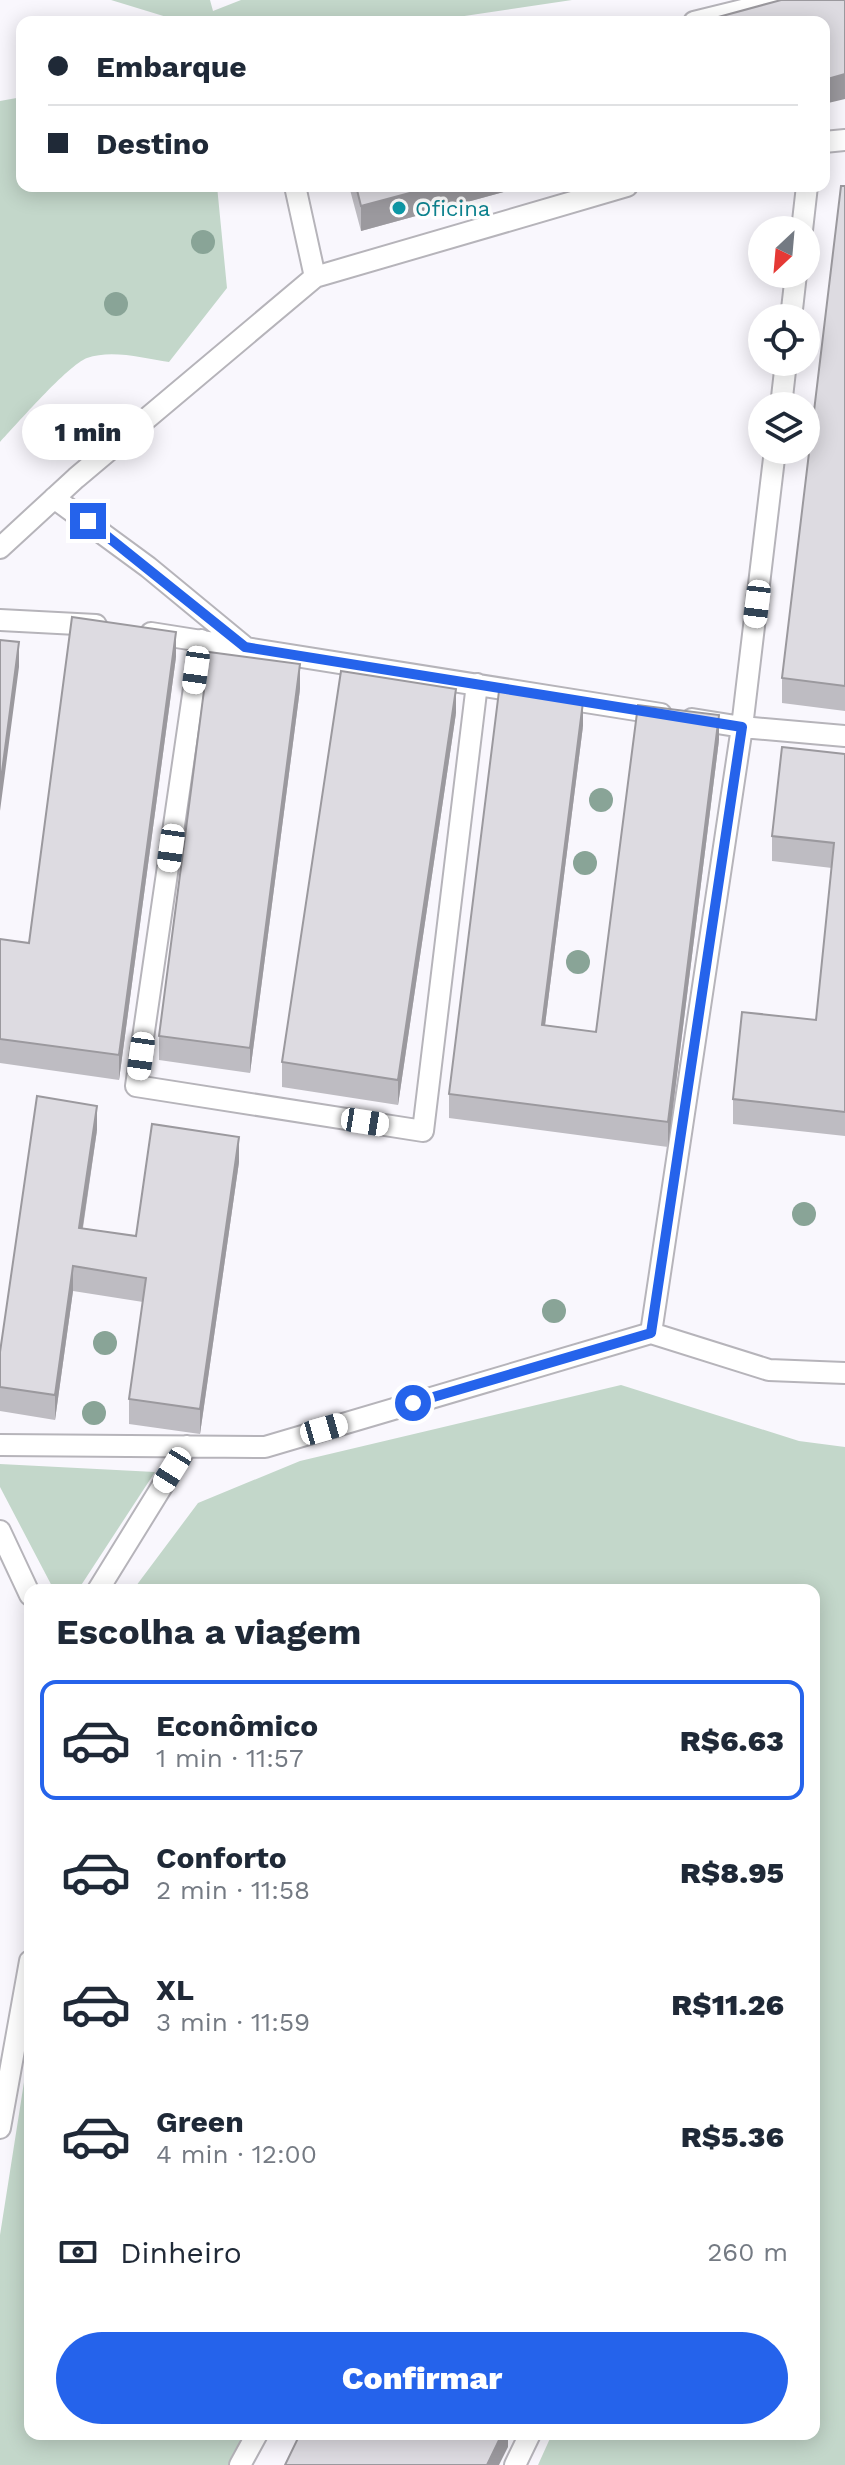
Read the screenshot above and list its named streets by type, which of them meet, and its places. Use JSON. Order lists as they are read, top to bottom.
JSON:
{
  "places": ["Oficina"],
  "north": "bottom left",
  "page": {
    "banner": ["Embarque", "Destino"],
    "bubble": "1 min",
    "heading": "Escolha a viagem",
    "list": [
      {
        "name": "Econômico",
        "note": "1 min · 11:57",
        "value": "R$6.63"
      },
      {
        "name": "Conforto",
        "note": "2 min · 11:58",
        "value": "R$8.95"
      },
      {
        "name": "XL",
        "note": "3 min · 11:59",
        "value": "R$11.26"
      },
      {
        "name": "Green",
        "note": "4 min · 12:00",
        "value": "R$5.36"
      }
    ],
    "pay": ["Dinheiro", "260 m"],
    "buttons": "Confirmar"
  }
}
